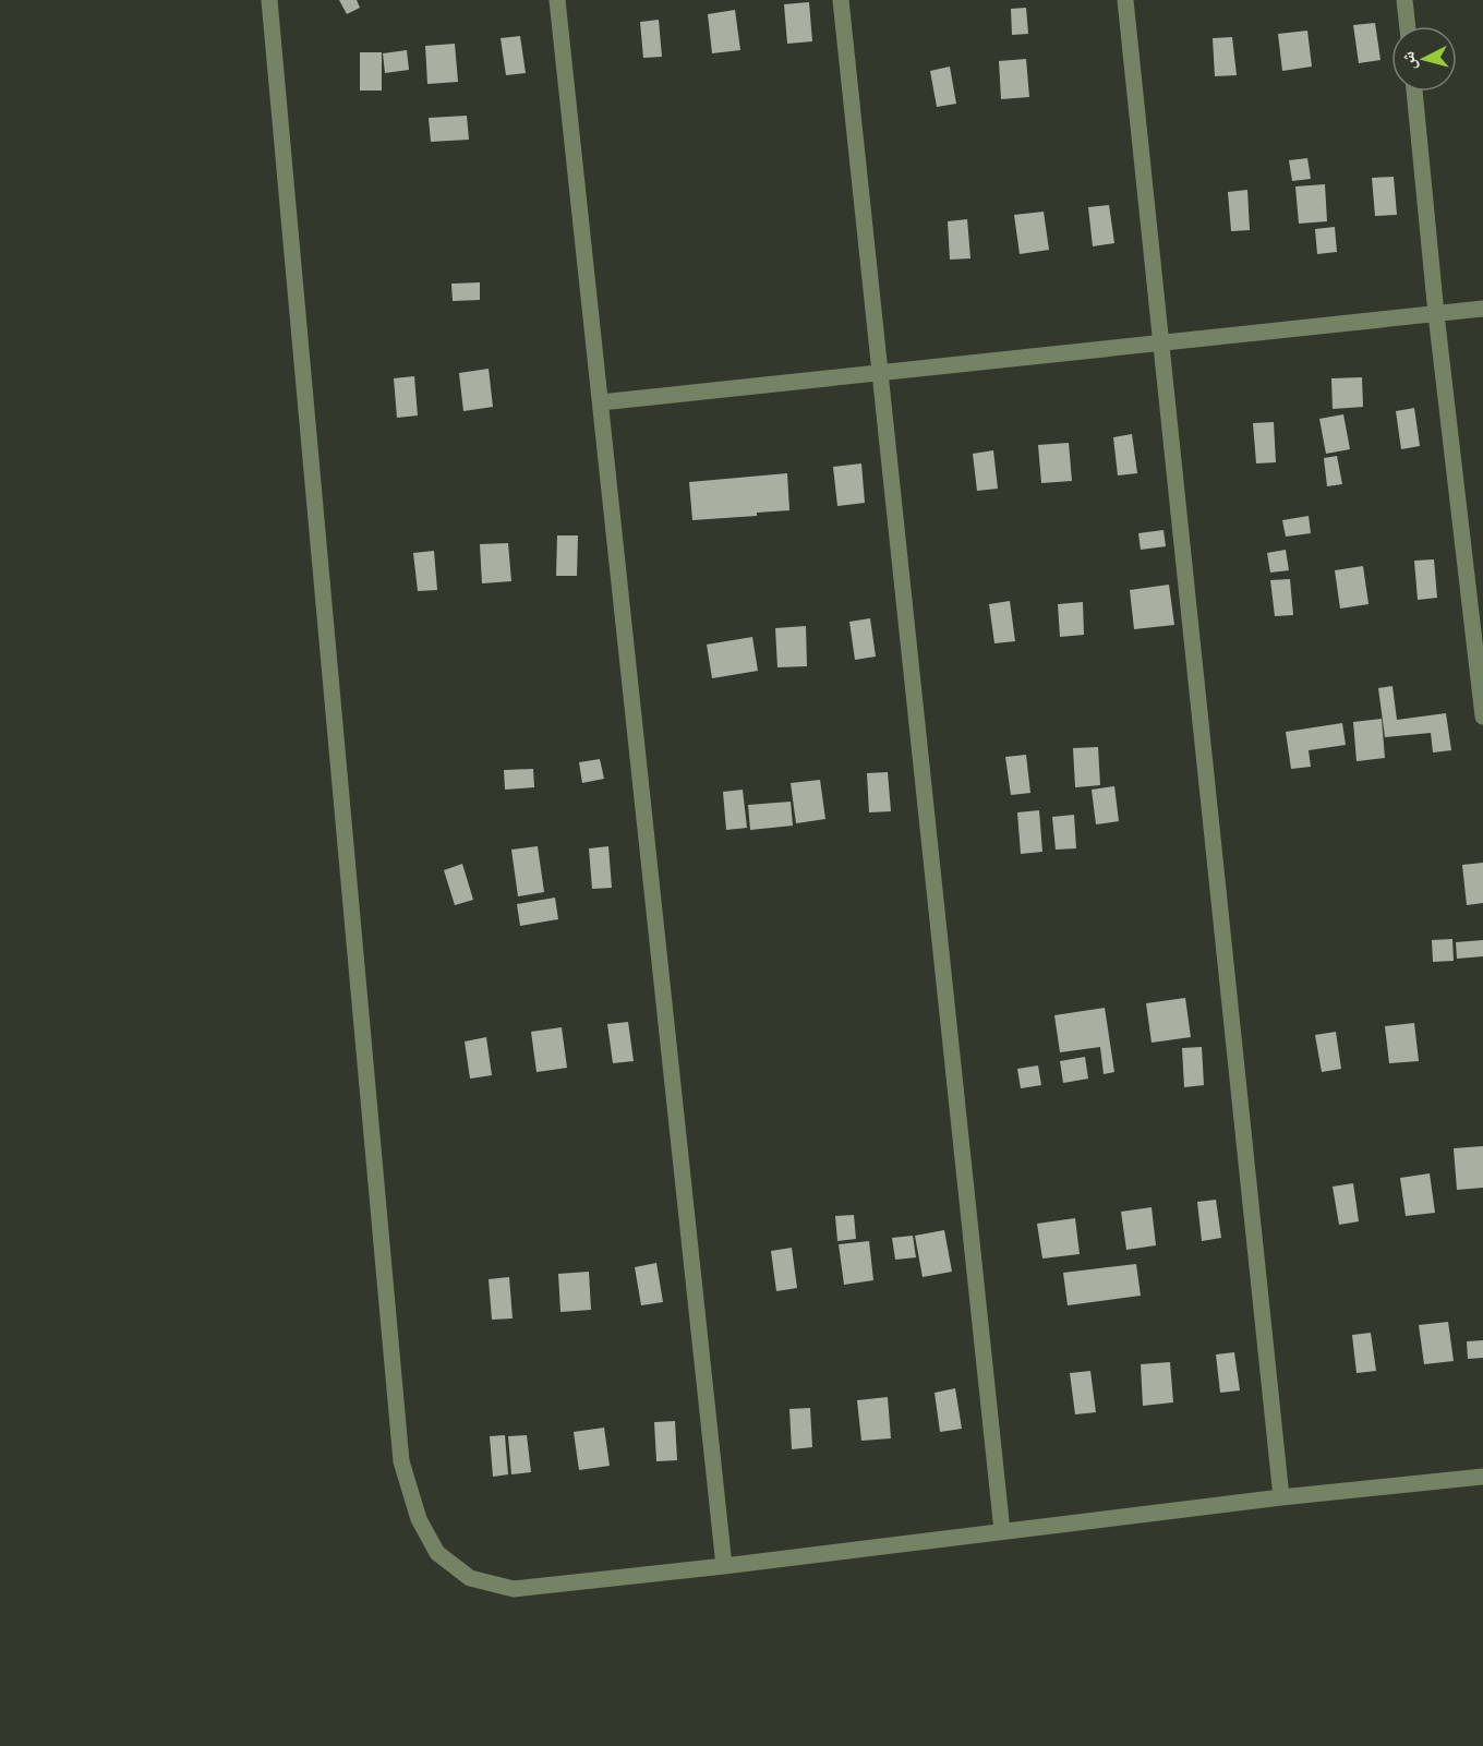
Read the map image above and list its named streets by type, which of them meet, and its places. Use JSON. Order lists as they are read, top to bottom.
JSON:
{
  "north": "left"
}
